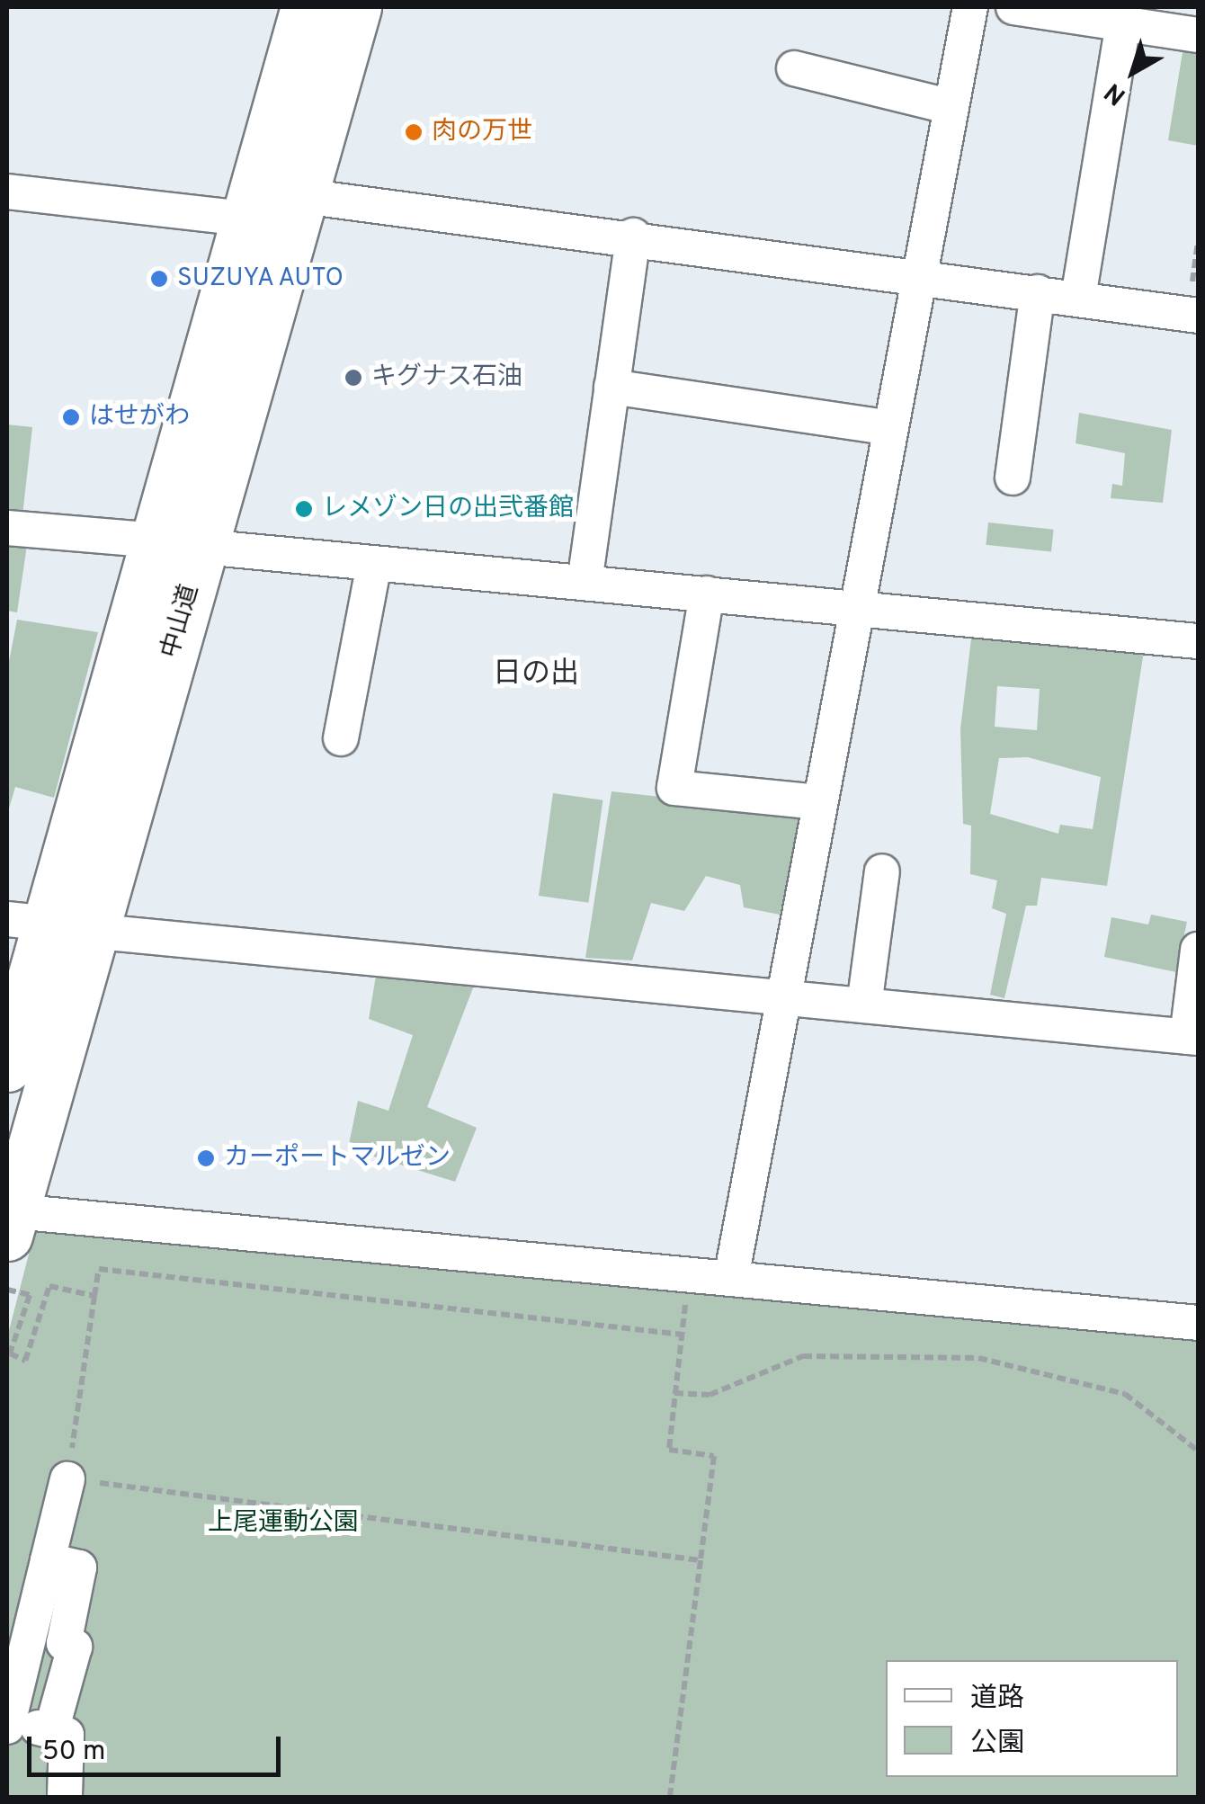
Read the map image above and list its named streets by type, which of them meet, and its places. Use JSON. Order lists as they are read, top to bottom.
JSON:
{
  "streets": {
    "highway": ["中山道"]
  },
  "districts": ["日の出"],
  "parks": ["上尾運動公園"],
  "places": [
    "肉の万世",
    "SUZUYA AUTO",
    "キグナス石油",
    "はせがわ",
    "レメゾン日の出弐番館",
    "カーポートマルゼン"
  ],
  "legend": ["道路", "公園"],
  "scale_bar": "50 m",
  "north": "bottom left"
}
